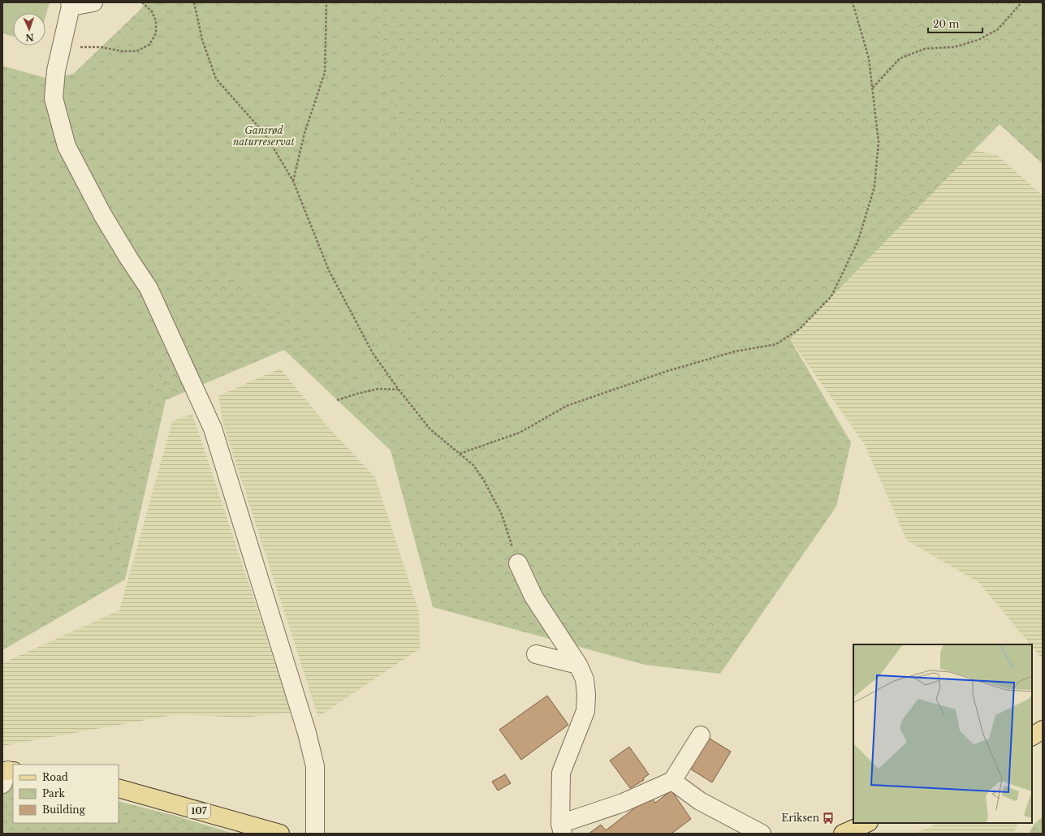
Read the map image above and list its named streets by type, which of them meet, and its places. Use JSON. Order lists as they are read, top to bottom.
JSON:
{
  "streets": {
    "main road": ["107"]
  },
  "parks": ["Gansrød naturreservat"],
  "places": {
    "bus stop": ["Eriksen"]
  },
  "legend": ["Road", "Park", "Building"],
  "scale_bar": "20 m",
  "north": "bottom"
}
